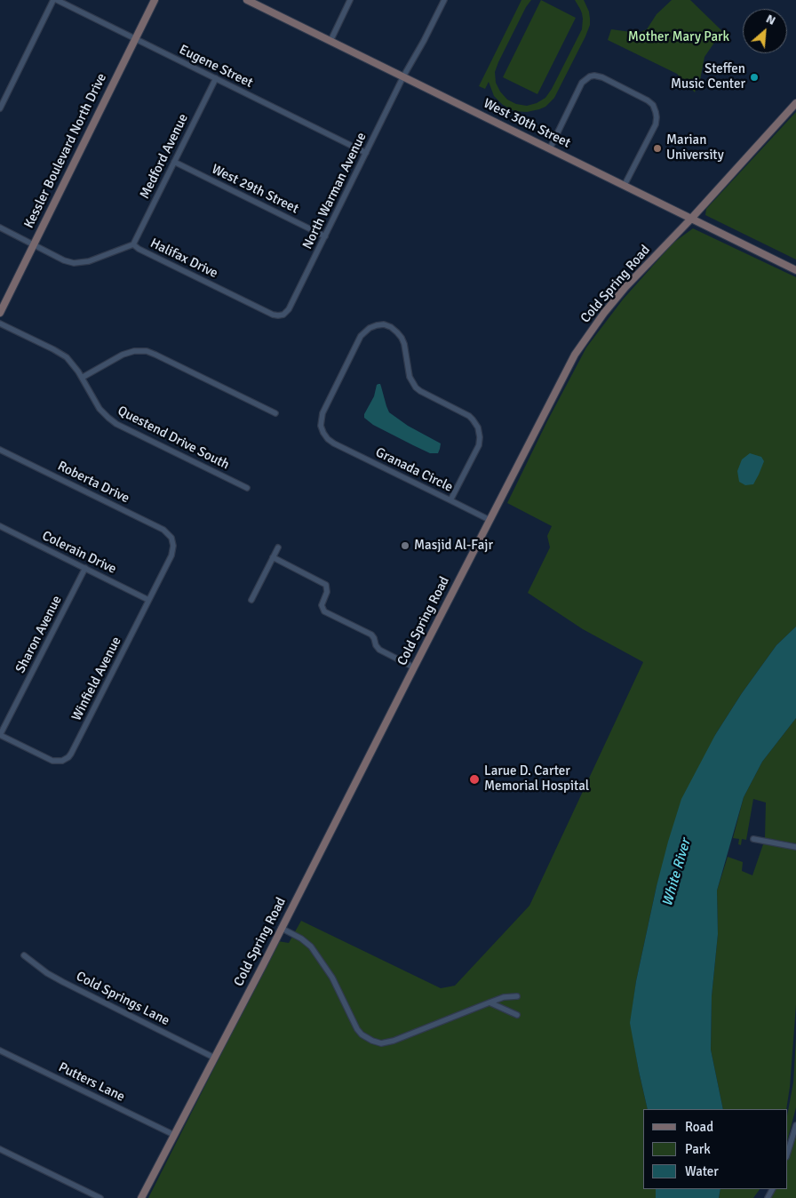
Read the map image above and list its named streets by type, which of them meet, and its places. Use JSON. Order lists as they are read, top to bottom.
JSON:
{
  "streets": {
    "street": [
      "Eugene Street",
      "West 30th Street",
      "Kessler Boulevard North Drive",
      "Medford Avenue",
      "West 29th Street",
      "North Warman Avenue",
      "Halifax Drive",
      "Cold Spring Road",
      "Questend Drive South",
      "Granada Circle",
      "Roberta Drive",
      "Colerain Drive",
      "Sharon Avenue",
      "Winfield Avenue",
      "Cold Springs Lane",
      "Putters Lane"
    ]
  },
  "crossings": [
    ["Eugene Street", "Kessler Boulevard North Drive"],
    ["Eugene Street", "Medford Avenue"],
    ["Eugene Street", "North Warman Avenue"],
    ["West 30th Street", "North Warman Avenue"],
    ["West 30th Street", "Cold Spring Road"],
    ["Kessler Boulevard North Drive", "Halifax Drive"],
    ["Medford Avenue", "West 29th Street"],
    ["Medford Avenue", "Halifax Drive"],
    ["West 29th Street", "North Warman Avenue"],
    ["North Warman Avenue", "Halifax Drive"],
    ["Cold Spring Road", "Granada Circle"],
    ["Cold Spring Road", "Cold Springs Lane"],
    ["Cold Spring Road", "Putters Lane"],
    ["Roberta Drive", "Winfield Avenue"],
    ["Colerain Drive", "Sharon Avenue"],
    ["Colerain Drive", "Winfield Avenue"],
    ["Sharon Avenue", "Winfield Avenue"]
  ],
  "water": ["White River"],
  "parks": ["Mother Mary Park"],
  "places": [
    "Steffen Music Center",
    "Marian University",
    "Masjid Al-Fajr",
    "Larue D. Carter Memorial Hospital"
  ],
  "legend": ["Road", "Park", "Water"],
  "north": "top right"
}
